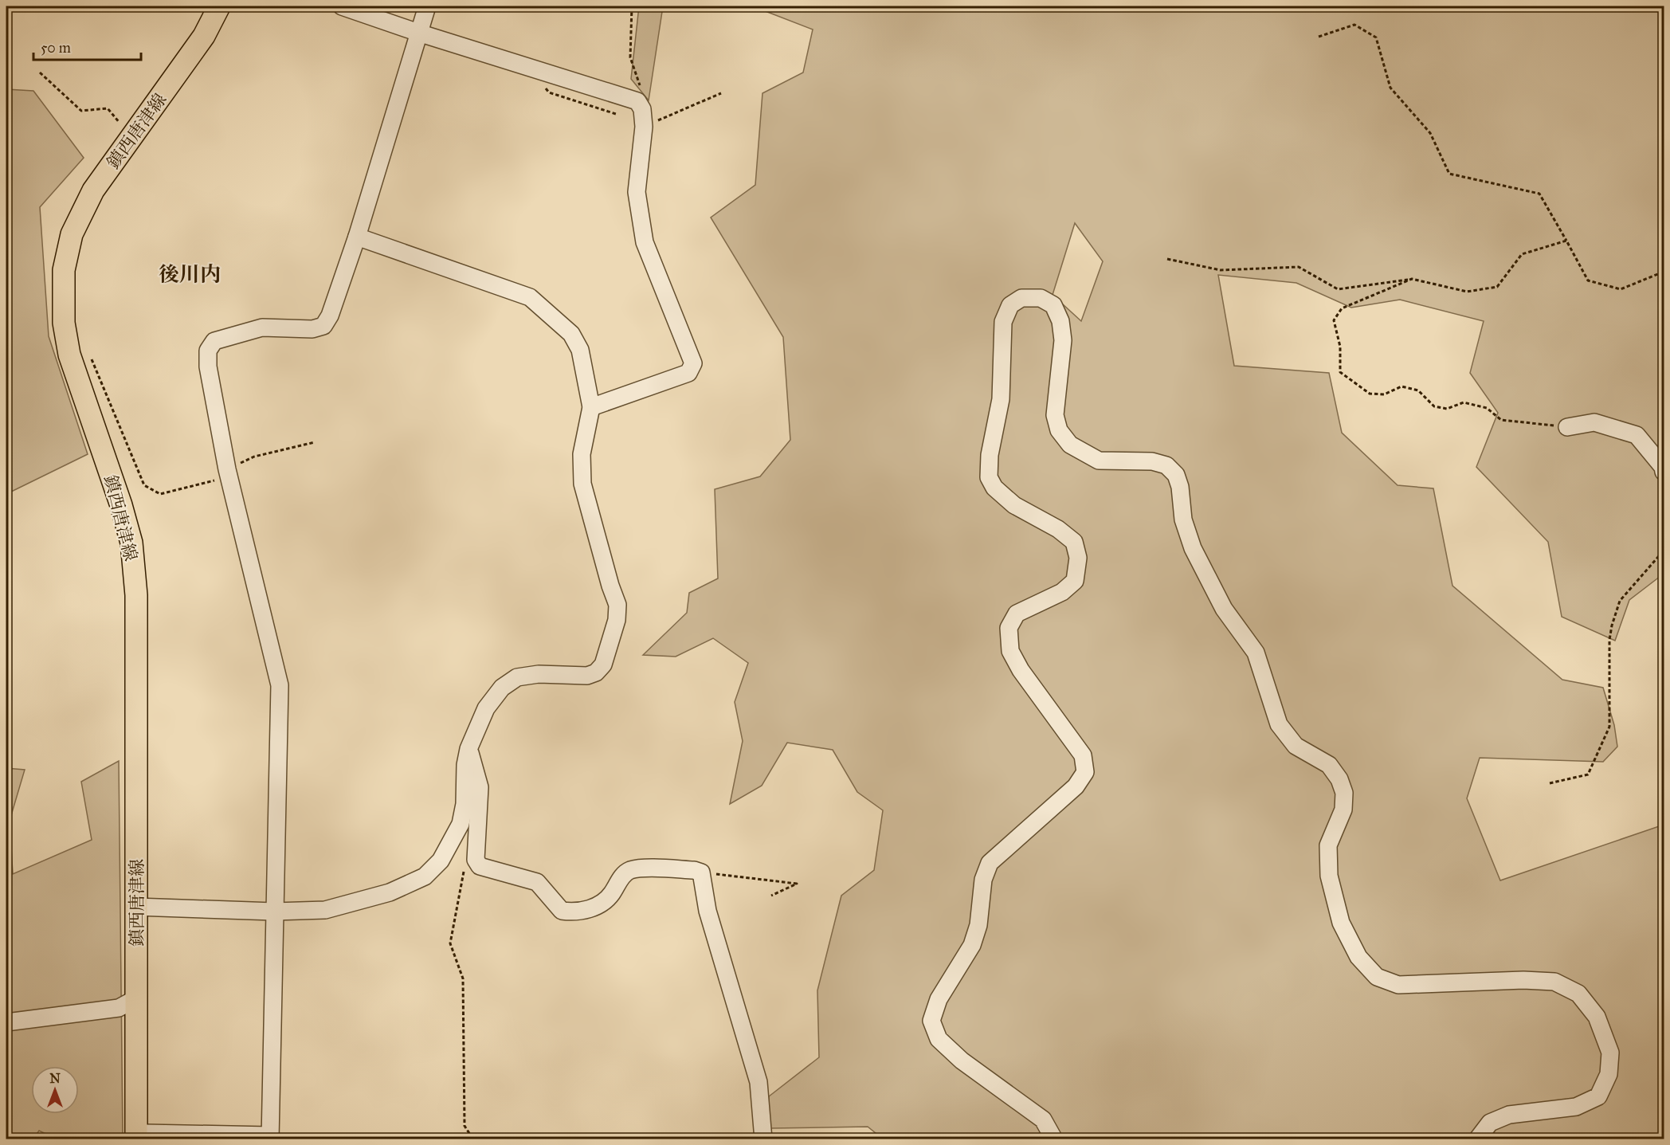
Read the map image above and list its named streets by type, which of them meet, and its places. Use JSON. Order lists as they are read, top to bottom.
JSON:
{
  "streets": {
    "main road": ["鎮西唐津線"]
  },
  "districts": ["後川内"],
  "scale_bar": "50 m",
  "north": "top"
}
